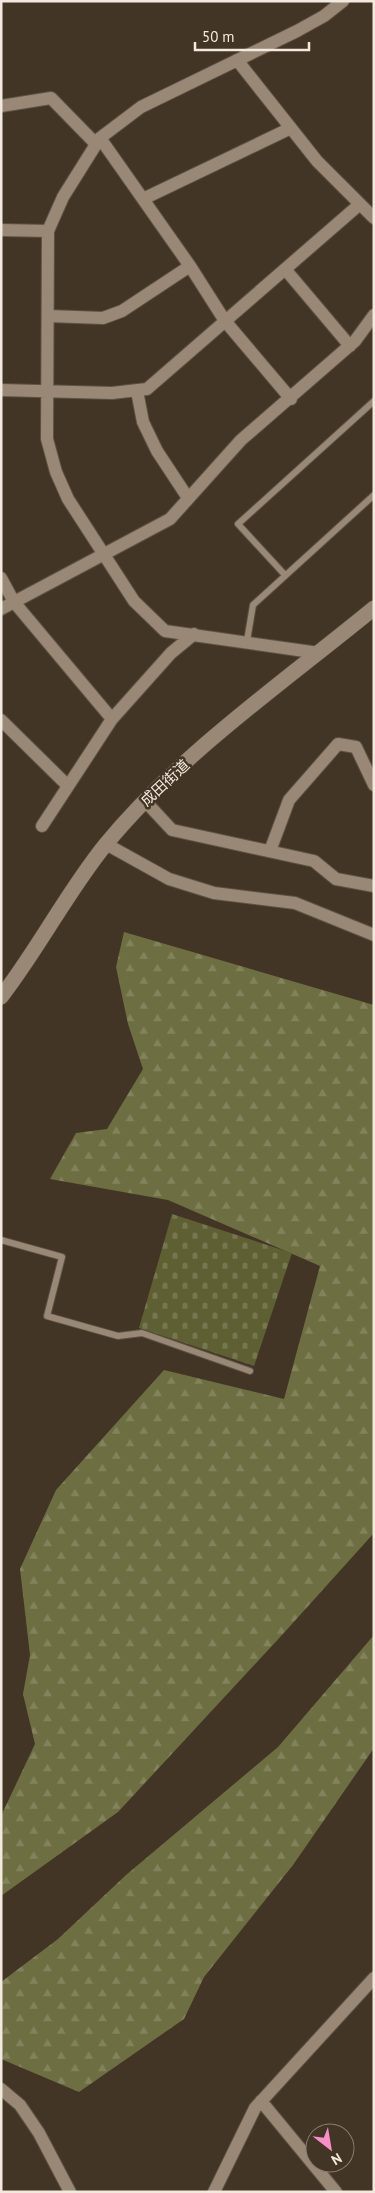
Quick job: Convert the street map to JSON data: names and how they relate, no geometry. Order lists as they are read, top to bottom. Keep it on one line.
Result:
{"streets":{"street":["成田街道"]},"scale_bar":"50 m","north":"bottom right"}
